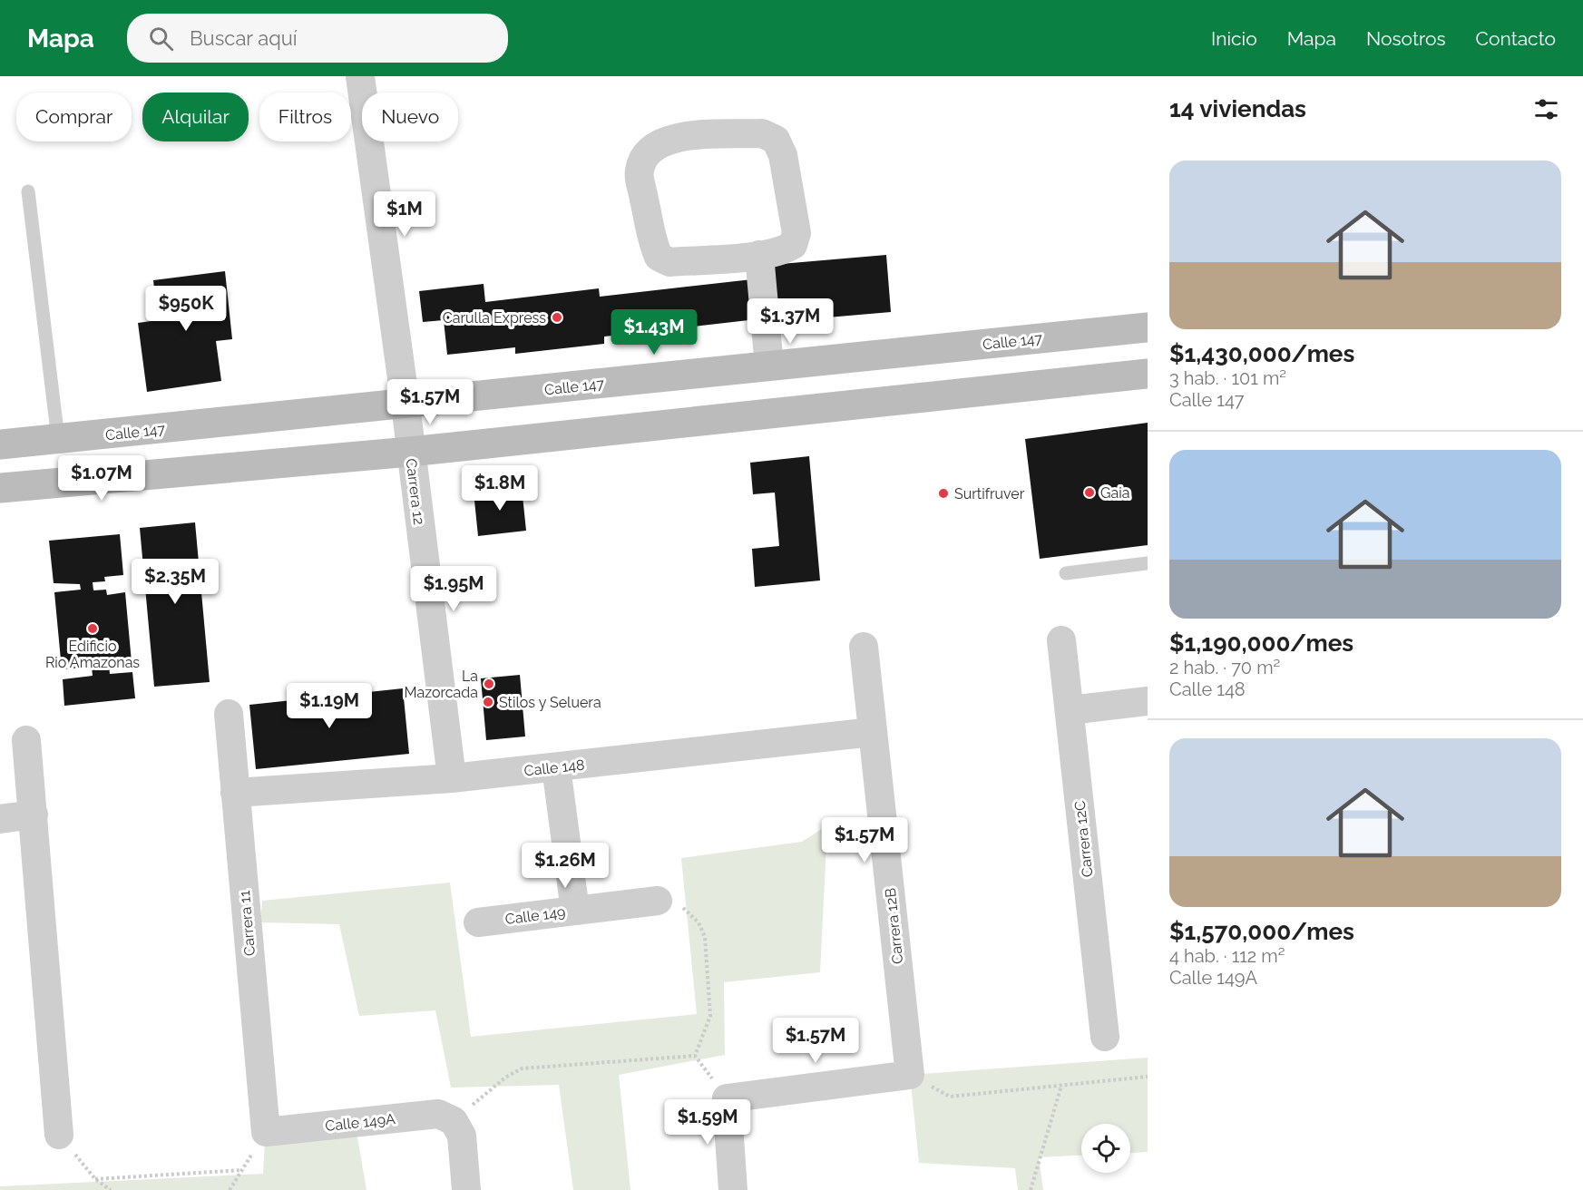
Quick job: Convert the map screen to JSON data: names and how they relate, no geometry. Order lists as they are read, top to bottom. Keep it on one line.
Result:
{"streets":{"main road":["Calle 147"],"street":["Carrera 12","Calle 148","Carrera 12C","Calle 149","Carrera 11","Carrera 12B","Calle 149A"]},"crossings":[["Calle 147","Carrera 12"],["Carrera 12","Calle 148"],["Calle 148","Carrera 11"],["Calle 148","Carrera 12B"],["Carrera 11","Calle 149A"]],"places":["Carulla Express","Gaia","Surtifruver","Edificio Rio Amazonas","La Mazorcada","Stilos y Seluera"],"page":{"header":"Mapa","search":"Buscar aquí","nav":["Inicio","Mapa","Nosotros","Contacto"],"heading":"14 viviendas","chip":["Comprar","Alquilar","Filtros","Nuevo"],"list":[{"name":"$1,430,000/mes","note":"3 hab. · 101 m² · Calle 147"},{"name":"$1,190,000/mes","note":"2 hab. · 70 m² · Calle 148"},{"name":"$1,570,000/mes","note":"4 hab. · 112 m² · Calle 149A"}],"price":["$1M","$950K","$1.37M","$1.43M","$1.57M","$1.07M","$1.8M","$2.35M","$1.95M","$1.19M","$1.57M","$1.26M","$1.57M","$1.59M"]}}
